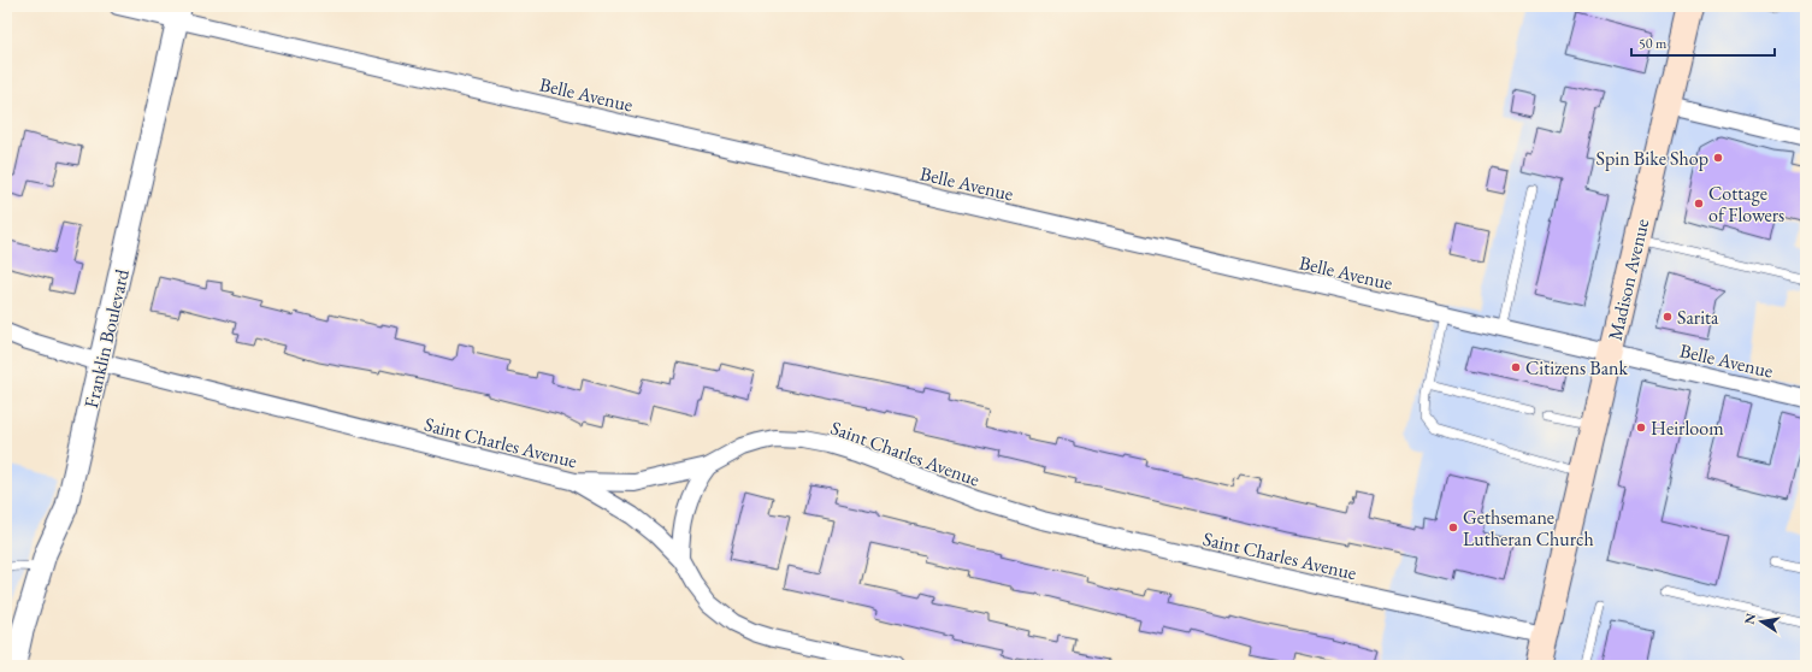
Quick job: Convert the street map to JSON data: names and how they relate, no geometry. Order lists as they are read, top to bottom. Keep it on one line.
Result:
{"streets":{"main road":["Madison Avenue"],"street":["Belle Avenue","Franklin Boulevard","Saint Charles Avenue"]},"crossings":[["Belle Avenue","Madison Avenue"],["Belle Avenue","Franklin Boulevard"],["Madison Avenue","Saint Charles Avenue"],["Franklin Boulevard","Saint Charles Avenue"]],"places":["Spin Bike Shop","Cottage of Flowers","Sarita","Citizens Bank","Heirloom","Gethsemane Lutheran Church"],"scale_bar":"50 m","north":"left"}
